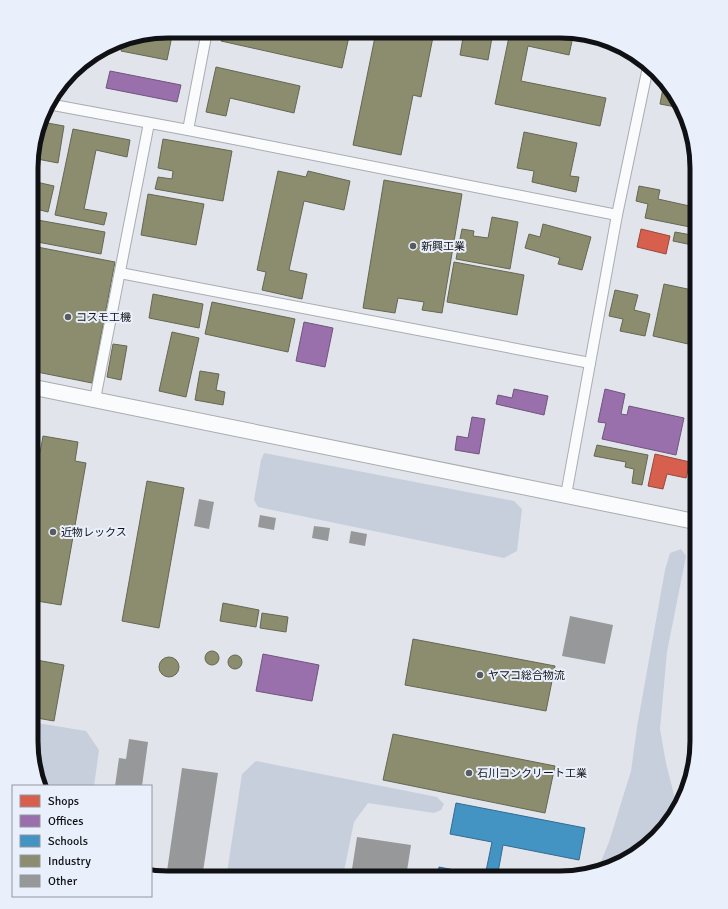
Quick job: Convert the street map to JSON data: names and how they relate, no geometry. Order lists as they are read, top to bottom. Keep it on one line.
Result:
{"places":["新興工業","コスモ工機","近物レックス","ヤマコ総合物流","石川コンクリート工業"],"legend":["Shops","Offices","Schools","Industry","Other"]}
